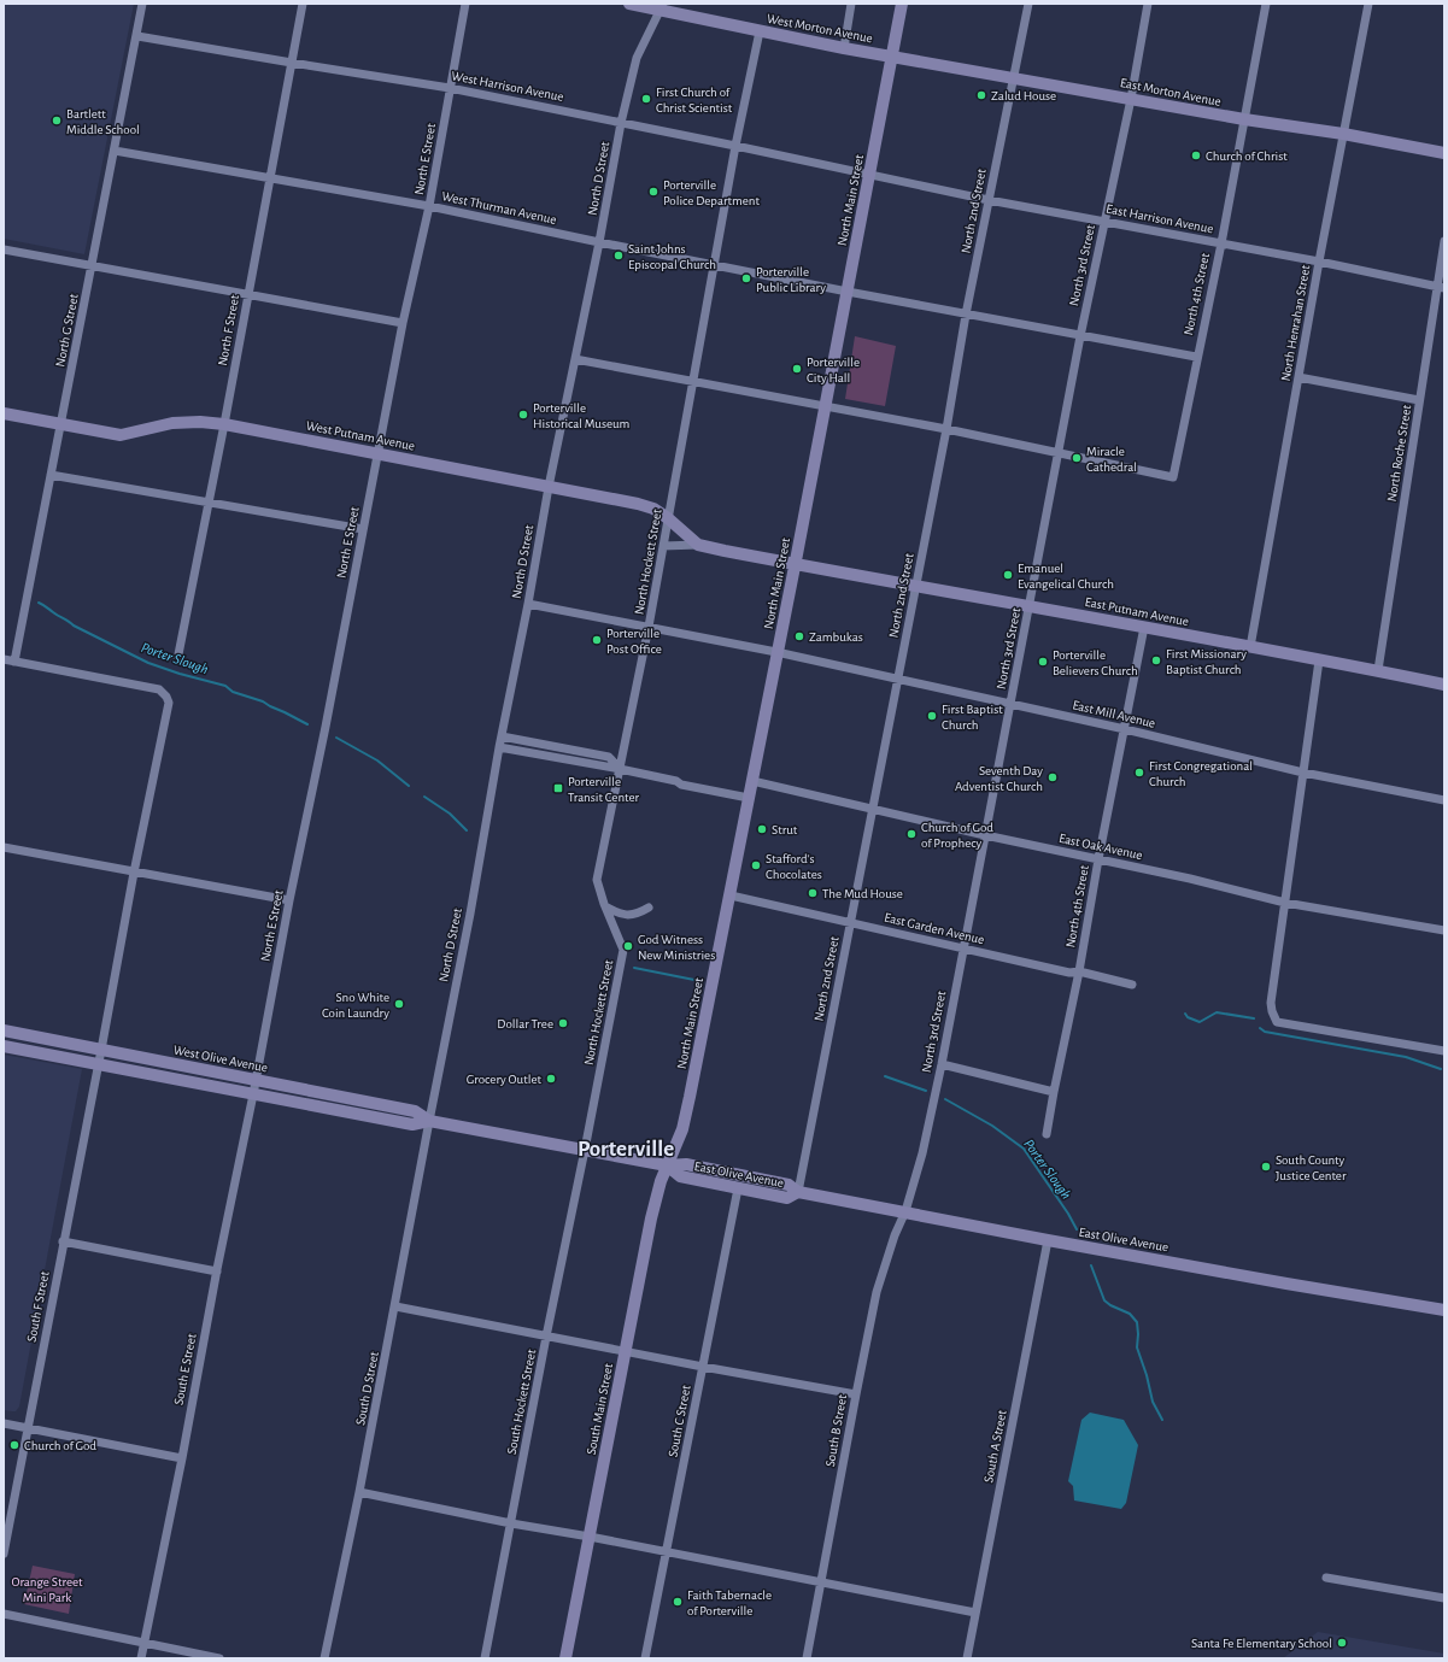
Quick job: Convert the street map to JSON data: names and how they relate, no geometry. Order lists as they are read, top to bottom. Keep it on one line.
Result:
{"streets":{"main road":["West Morton Avenue","East Morton Avenue","North Main Street","West Putnam Avenue","East Putnam Avenue","West Olive Avenue","East Olive Avenue","South Main Street"],"street":["West Harrison Avenue","North E Street","North D Street","West Thurman Avenue","North 2nd Street","East Harrison Avenue","North 3rd Street","North 4th Street","North Henrahan Street","North G Street","North F Street","North Roche Street","North Hockett Street","East Mill Avenue","East Oak Avenue","East Garden Avenue","South F Street","South E Street","South D Street","South Hockett Street","South C Street","South B Street","South A Street"]},"crossings":[["West Morton Avenue","East Morton Avenue"],["West Morton Avenue","North D Street"],["West Morton Avenue","North Main Street"],["West Morton Avenue","North Hockett Street"],["West Harrison Avenue","North E Street"],["West Harrison Avenue","North D Street"],["West Harrison Avenue","North Main Street"],["West Harrison Avenue","East Harrison Avenue"],["West Harrison Avenue","North G Street"],["West Harrison Avenue","North F Street"],["West Harrison Avenue","North Hockett Street"],["East Morton Avenue","North Main Street"],["East Morton Avenue","North 2nd Street"],["East Morton Avenue","North 3rd Street"],["East Morton Avenue","North 4th Street"],["East Morton Avenue","North Henrahan Street"],["North E Street","West Thurman Avenue"],["North E Street","West Putnam Avenue"],["North E Street","West Olive Avenue"],["North E Street","South E Street"],["North D Street","West Thurman Avenue"],["North D Street","West Putnam Avenue"],["North D Street","East Mill Avenue"],["North D Street","West Olive Avenue"],["North D Street","South D Street"],["North Main Street","West Thurman Avenue"],["North Main Street","East Harrison Avenue"],["North Main Street","East Putnam Avenue"],["North Main Street","East Mill Avenue"],["North Main Street","East Oak Avenue"],["North Main Street","East Garden Avenue"],["North Main Street","West Olive Avenue"],["North Main Street","East Olive Avenue"],["North Main Street","South Main Street"],["West Thurman Avenue","North 2nd Street"],["West Thurman Avenue","North 3rd Street"],["West Thurman Avenue","North 4th Street"],["West Thurman Avenue","North G Street"],["West Thurman Avenue","North F Street"],["West Thurman Avenue","North Hockett Street"],["North 2nd Street","East Harrison Avenue"],["North 2nd Street","East Putnam Avenue"],["North 2nd Street","East Mill Avenue"],["North 2nd Street","East Oak Avenue"],["North 2nd Street","East Garden Avenue"],["North 2nd Street","East Olive Avenue"],["East Harrison Avenue","North 3rd Street"],["East Harrison Avenue","North 4th Street"],["East Harrison Avenue","North Henrahan Street"],["East Harrison Avenue","North Roche Street"],["North 3rd Street","North 4th Street"],["North 3rd Street","East Putnam Avenue"],["North 3rd Street","East Mill Avenue"],["North 3rd Street","East Oak Avenue"],["North 3rd Street","East Garden Avenue"],["North 3rd Street","East Olive Avenue"],["North 3rd Street","South B Street"],["North 4th Street","East Putnam Avenue"],["North 4th Street","East Mill Avenue"],["North 4th Street","East Oak Avenue"],["North 4th Street","East Garden Avenue"],["North Henrahan Street","East Putnam Avenue"],["North G Street","West Putnam Avenue"],["North F Street","West Putnam Avenue"],["West Putnam Avenue","North Hockett Street"],["North Roche Street","East Putnam Avenue"],["North Hockett Street","East Mill Avenue"],["North Hockett Street","West Olive Avenue"],["North Hockett Street","South Hockett Street"],["West Olive Avenue","East Olive Avenue"],["West Olive Avenue","South F Street"],["West Olive Avenue","South E Street"],["West Olive Avenue","South D Street"],["West Olive Avenue","South Hockett Street"],["West Olive Avenue","South Main Street"],["East Olive Avenue","South Main Street"],["East Olive Avenue","South C Street"],["East Olive Avenue","South B Street"],["East Olive Avenue","South A Street"]],"districts":["Porterville"],"water":["Porter Slough"],"parks":["Orange Street Mini Park"],"places":{"other":["Zalud House","First Church of Christ Scientist","Bartlett Middle School","Church of Christ","Porterville Police Department","Saint Johns Episcopal Church","Porterville Public Library","Porterville City Hall","Porterville Historical Museum","Miracle Cathedral","Emanuel Evangelical Church","Zambukas","Porterville Post Office","First Missionary Baptist Church","Porterville Believers Church","First Baptist Church","First Congregational Church","Seventh Day Adventist Church","Strut","Church of God of Prophecy","Stafford's Chocolates","The Mud House","God Witness New Ministries","Sno White Coin Laundry","Dollar Tree","Grocery Outlet","South County Justice Center","Church of God","Faith Tabernacle of Porterville","Santa Fe Elementary School"],"transit":["Porterville Transit Center"]}}
